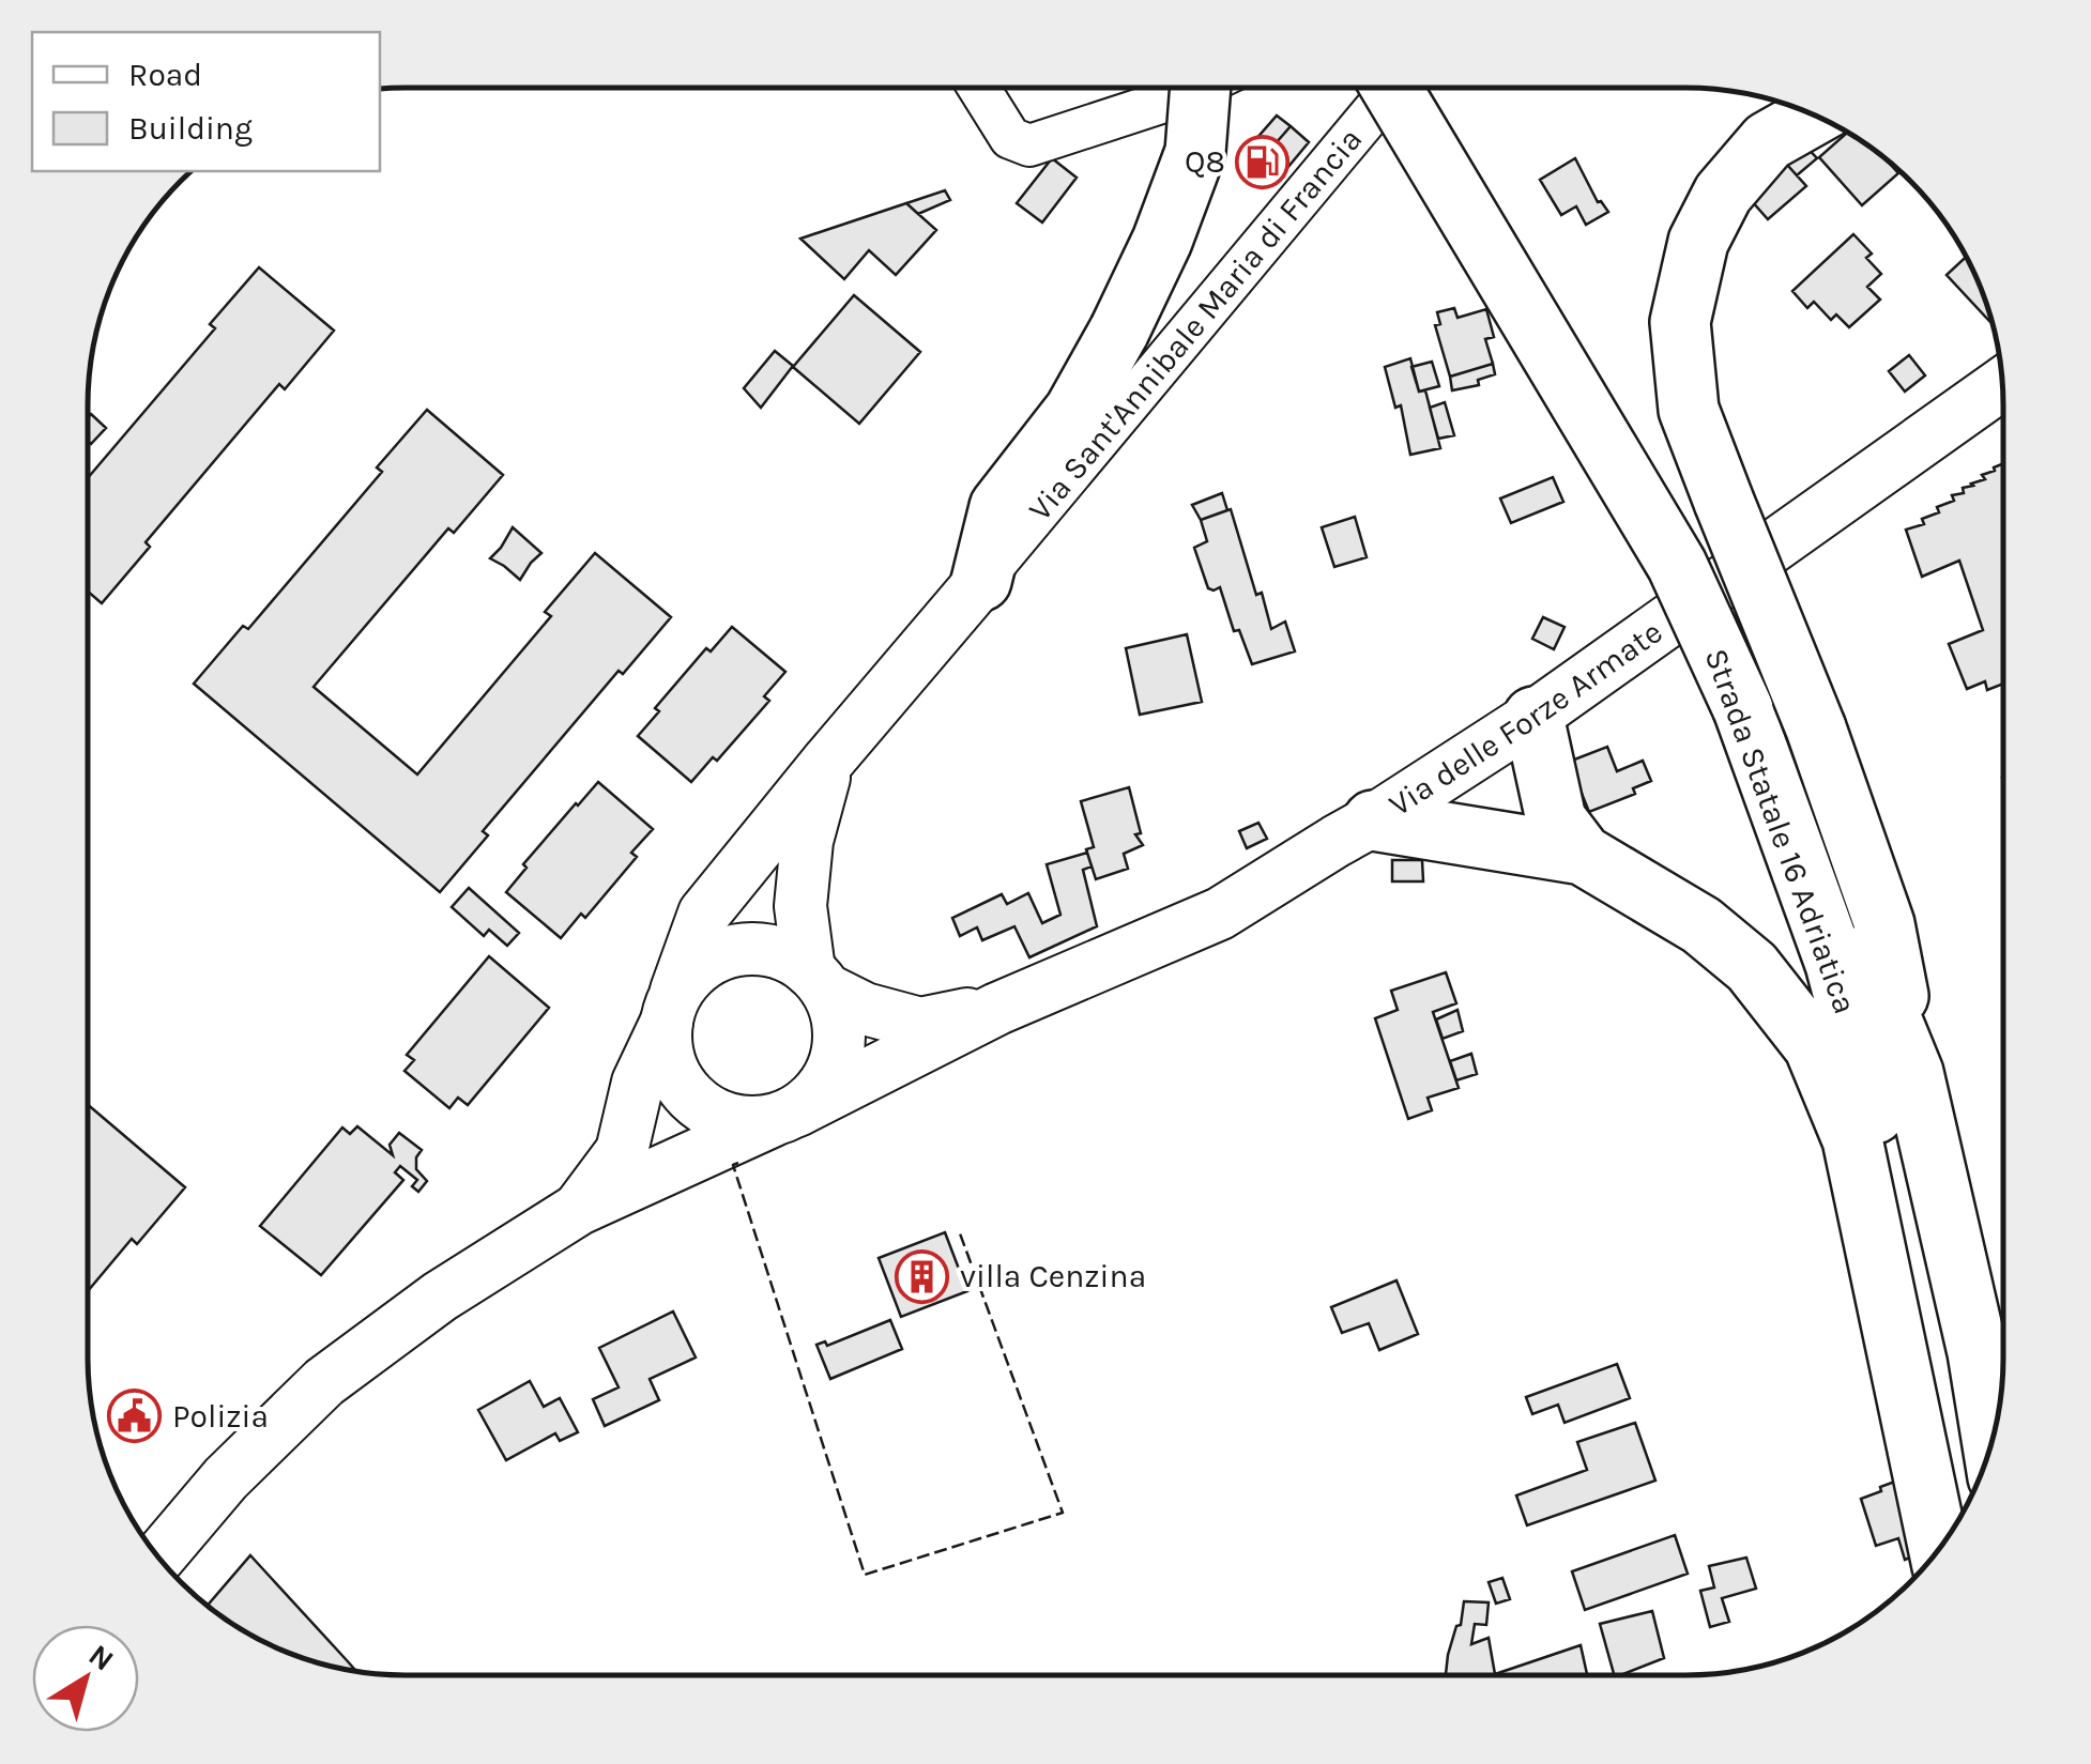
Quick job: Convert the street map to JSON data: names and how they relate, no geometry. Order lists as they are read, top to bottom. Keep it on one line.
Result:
{"streets":{"highway":["Strada Statale 16 Adriatica"],"main road":["Via delle Forze Armate"],"street":["Via Sant'Annibale Maria di Francia"]},"places":{"fuel station":["Q8"],"building":["villa Cenzina"],"public building":["Polizia"]},"legend":["Road","Building"],"north":"top right"}
